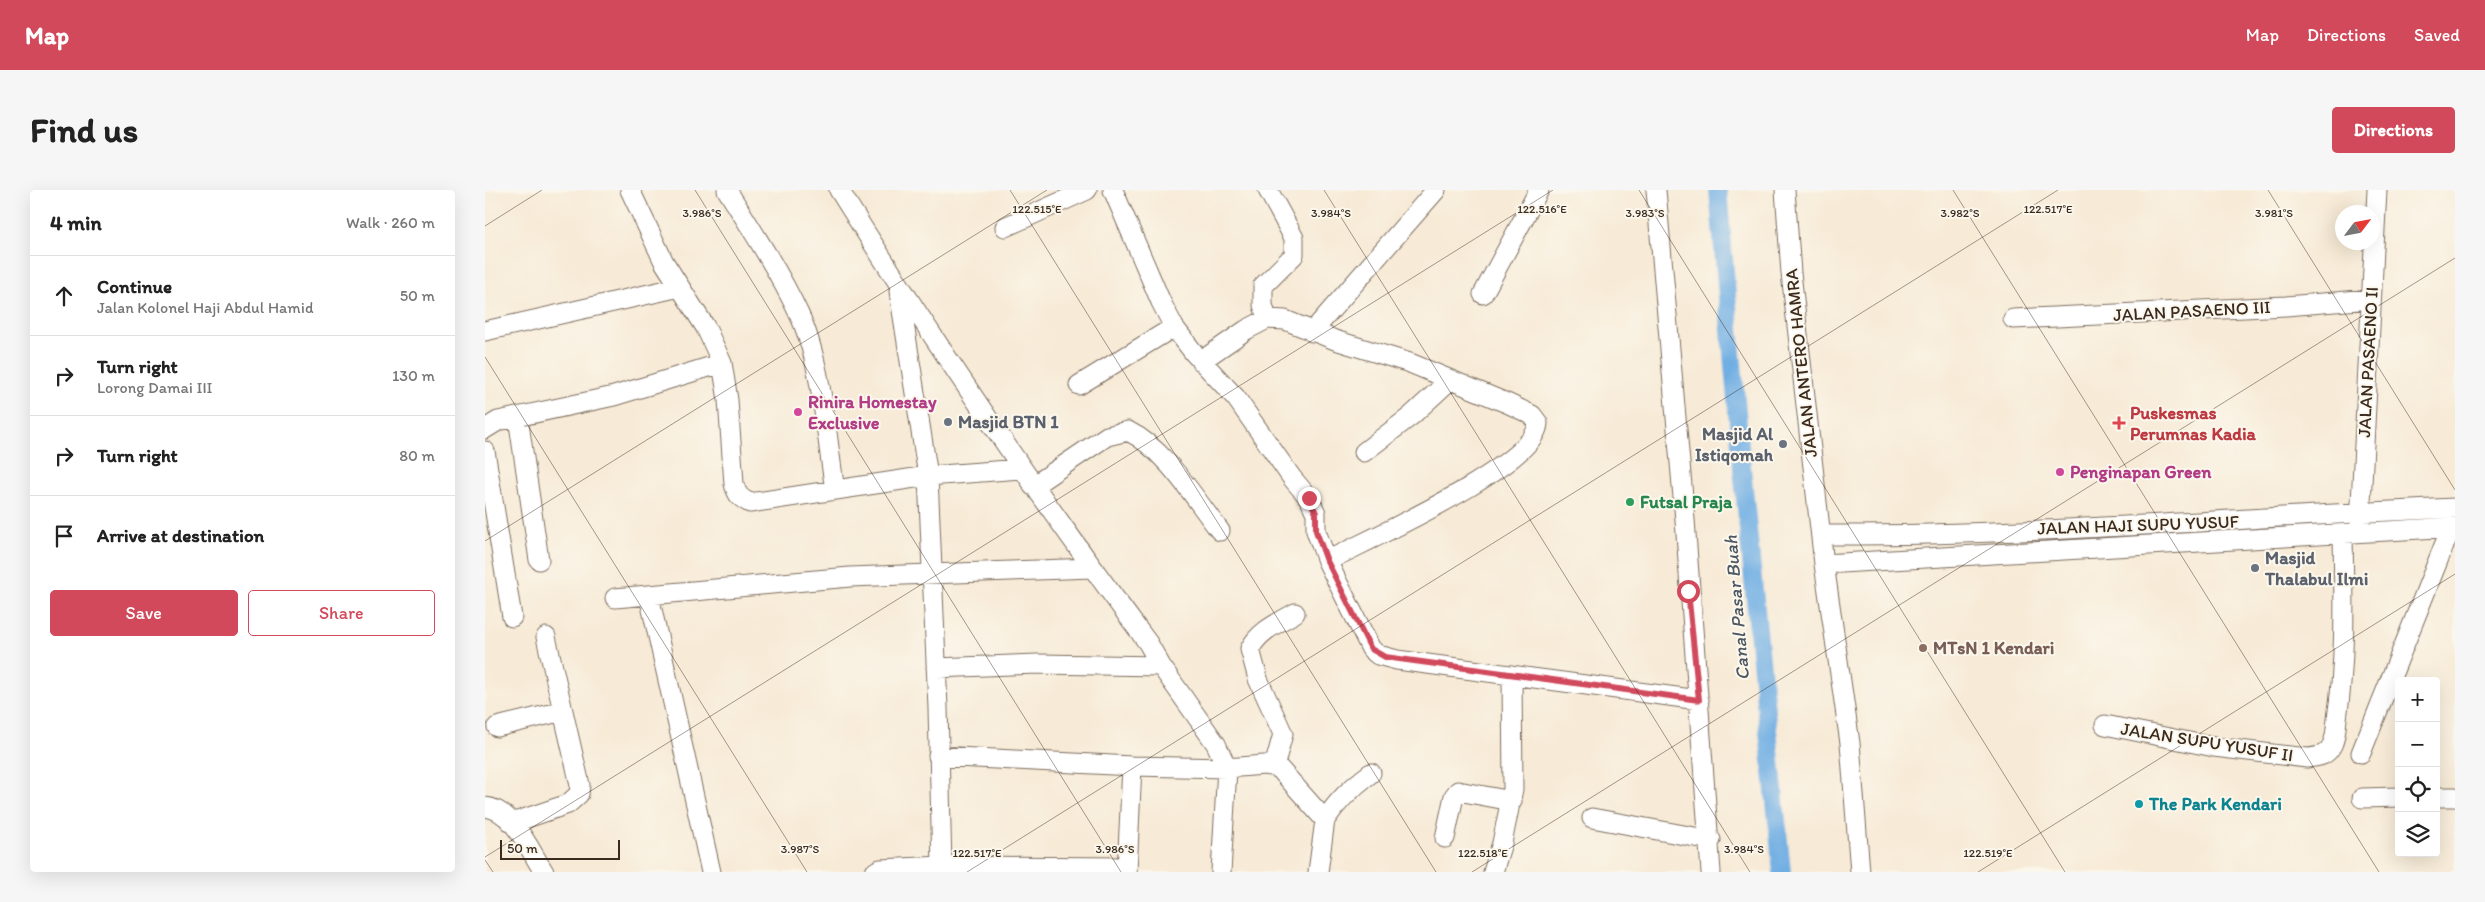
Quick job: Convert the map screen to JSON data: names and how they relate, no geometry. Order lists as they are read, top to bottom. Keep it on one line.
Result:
{"streets":{"street":["JALAN PASAENO III","JALAN PASAENO II","JALAN ANTERO HAMRA","JALAN HAJI SUPU YUSUF","JALAN SUPU YUSUF II"]},"crossings":[["JALAN PASAENO III","JALAN PASAENO II"],["JALAN PASAENO II","JALAN HAJI SUPU YUSUF"],["JALAN PASAENO II","JALAN SUPU YUSUF II"],["JALAN ANTERO HAMRA","JALAN HAJI SUPU YUSUF"],["JALAN HAJI SUPU YUSUF","JALAN SUPU YUSUF II"]],"water":["Canal Pasar Buah"],"places":{"other":["Rinira Homestay Exclusive","Masjid BTN 1","Masjid Al Istiqomah","Penginapan Green","Futsal Praja","Masjid Thalabul Ilmi","MTsN 1 Kendari","The Park Kendari"],"health":["Puskesmas Perumnas Kadia"]},"scale_bar":"50 m","north":"top right","page":{"header":"Map","nav":["Map","Directions","Saved"],"buttons":["Directions",["Save","Share"]],"title":"Find us","heading":["4 min","Walk · 260 m"],"list":[["Continue","Jalan Kolonel Haji Abdul Hamid","50 m"],["Turn right","Lorong Damai III","130 m"],["Turn right","80 m"],"Arrive at destination"],"map_buttons":["+","−"],"scale":"50 m"},"coordinates":["122.516°E","122.515°E","122.517°E","3.986°S","3.983°S","3.982°S","3.981°S","3.984°S","3.987°S","122.518°E","122.519°E"]}
